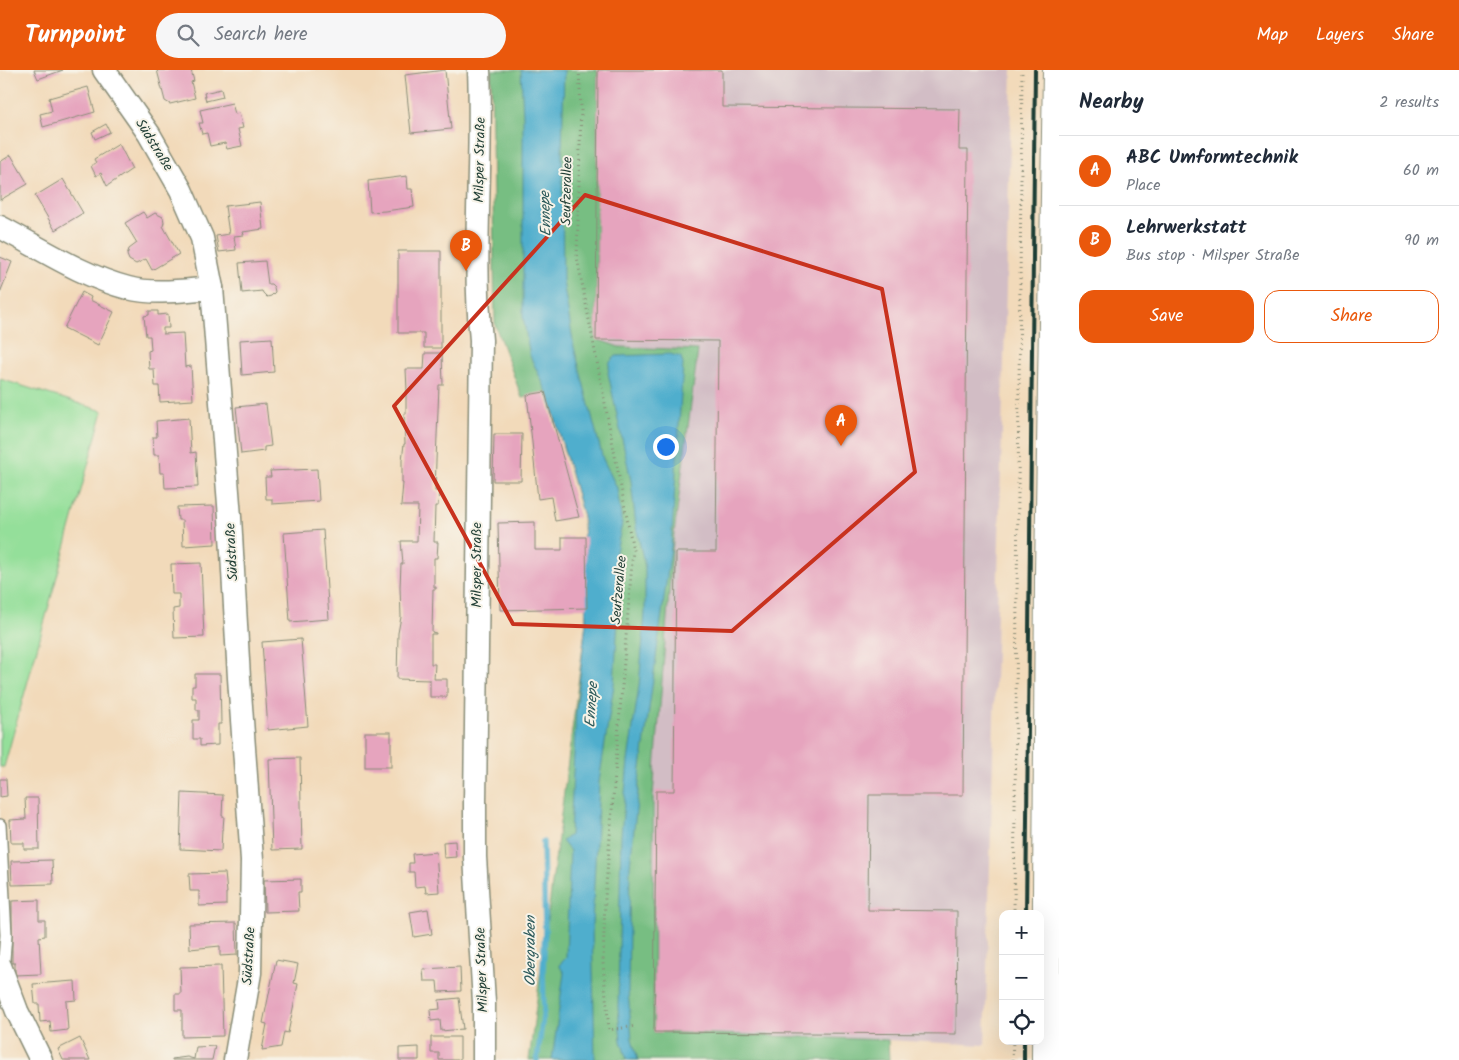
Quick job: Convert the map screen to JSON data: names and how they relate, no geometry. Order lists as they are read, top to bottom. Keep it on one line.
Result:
{"streets":{"street":["Südstraße","Milsper Straße"],"path":["Seufzerallee"]},"water":["Ennepe","Obergraben"],"page":{"header":"Turnpoint","search":"Search here","nav":["Map","Layers","Share"],"heading":["Nearby","2 results"],"list":[{"mark":"A","name":"ABC Umformtechnik","note":"Place","value":"60 m"},{"mark":"B","name":"Lehrwerkstatt","note":"Bus stop · Milsper Straße","value":"90 m"}],"pins":["B","A"],"buttons":["Save","Share"],"map_buttons":["+","−"]}}
